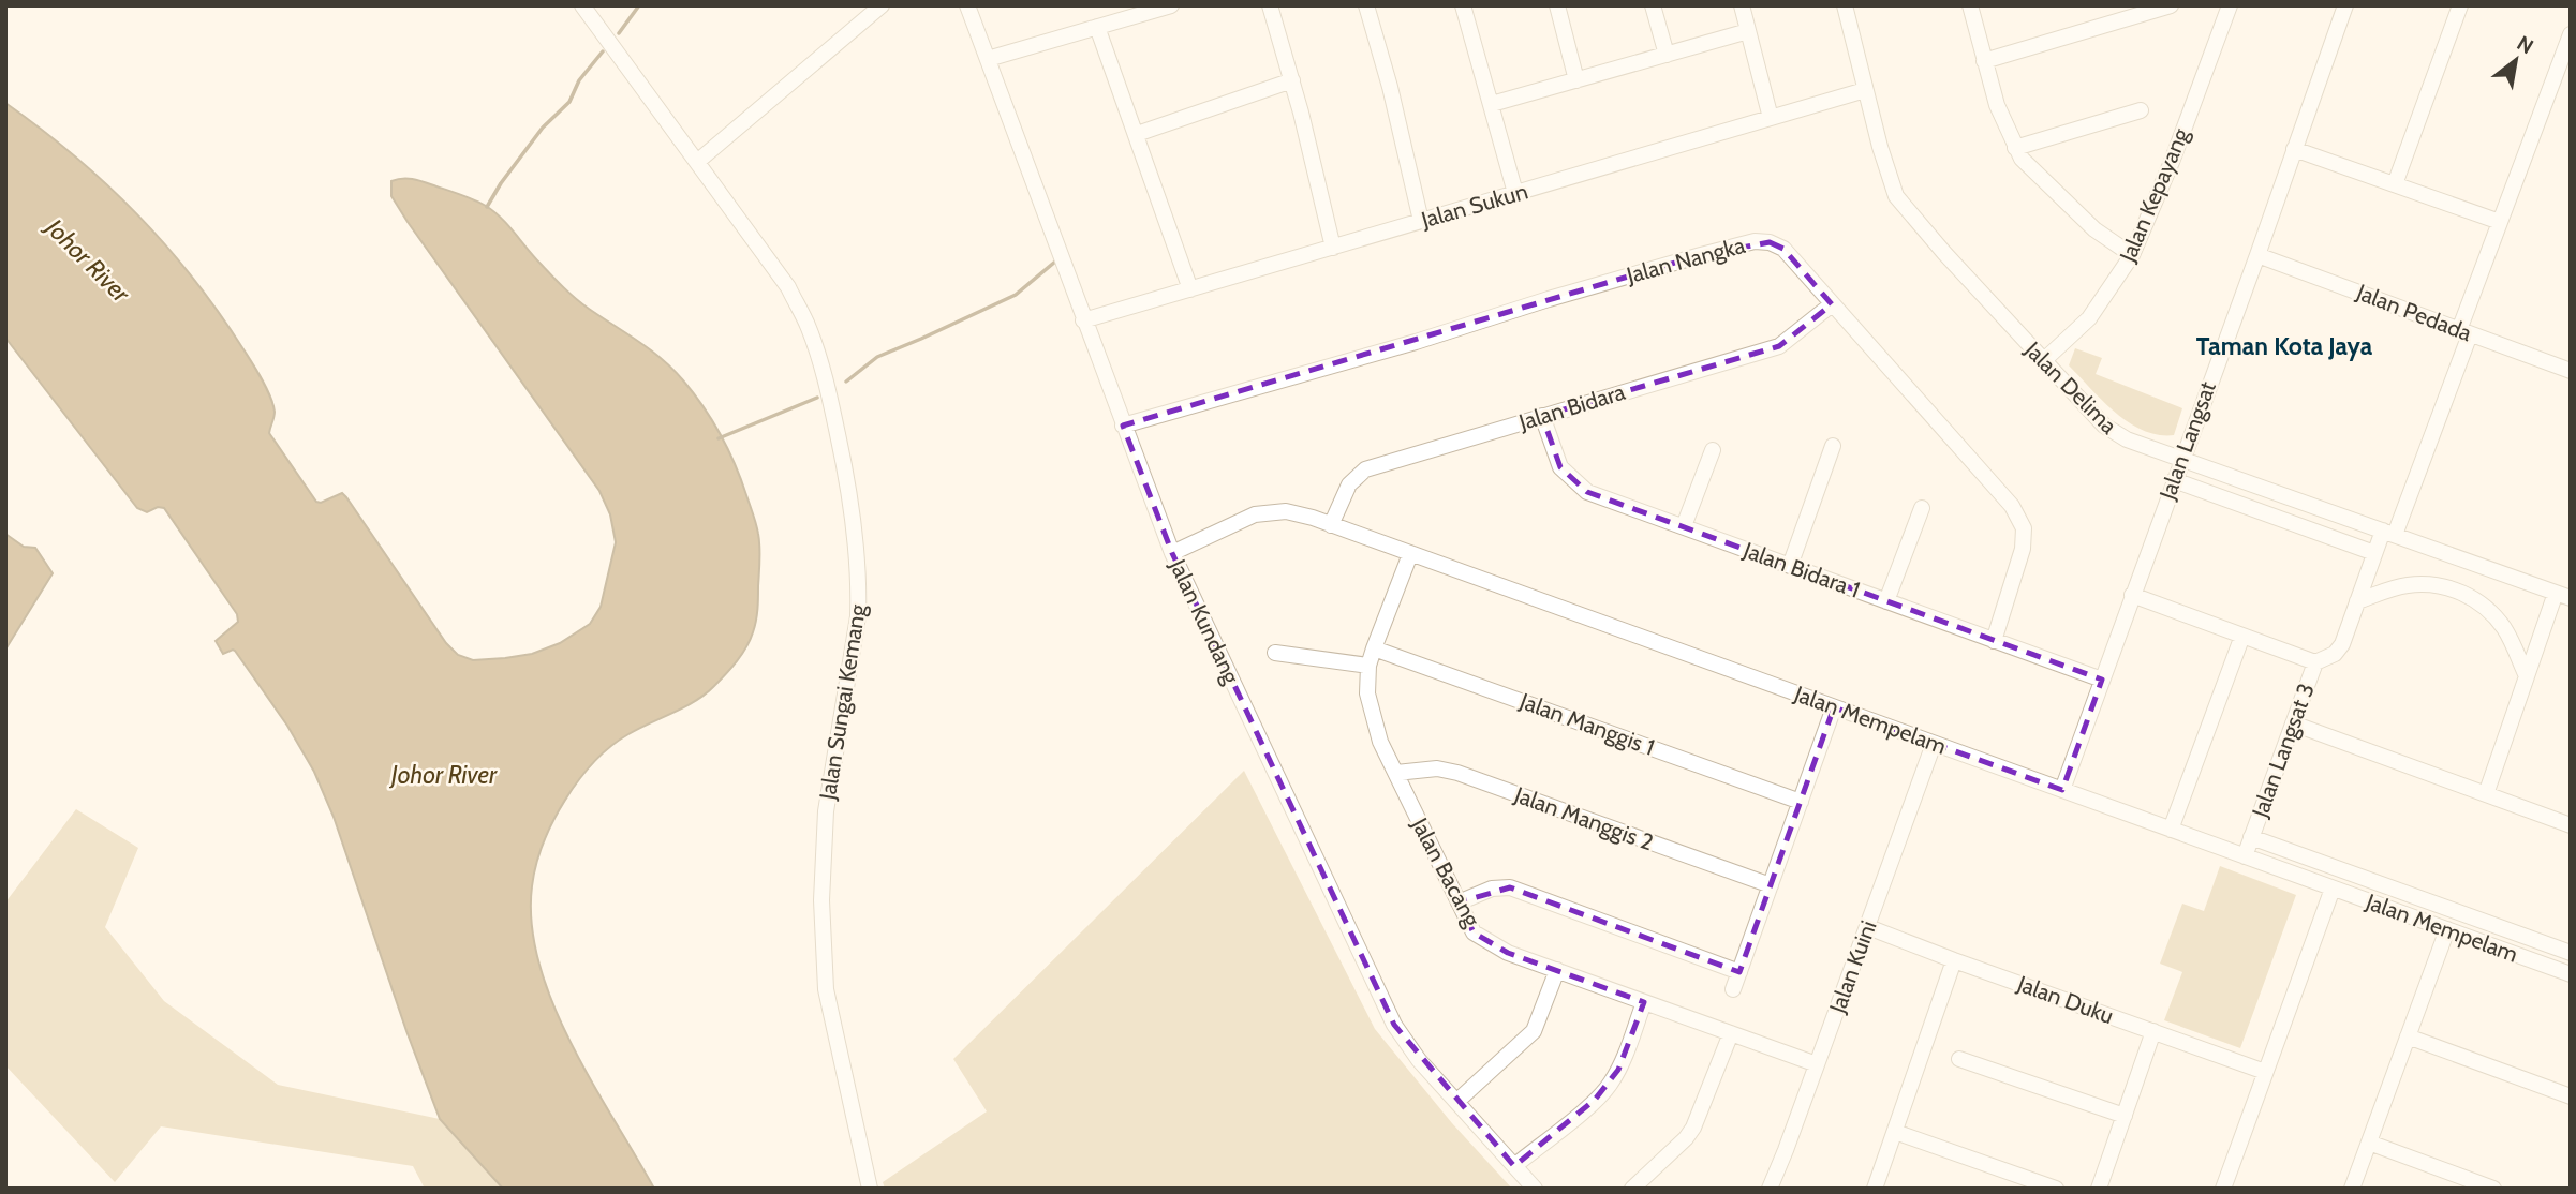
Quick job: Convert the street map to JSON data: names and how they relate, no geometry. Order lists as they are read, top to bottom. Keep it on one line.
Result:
{"streets":{"street":["Jalan Kepayang","Jalan Sukun","Jalan Nangka","Jalan Pedada","Jalan Delima","Jalan Bidara","Jalan Langsat","Jalan Bidara 1","Jalan Kundang","Jalan Sungai Kemang","Jalan Mempelam","Jalan Manggis 1","Jalan Langsat 3","Jalan Manggis 2","Jalan Bacang","Jalan Kuini","Jalan Duku"]},"crossings":[["Jalan Kepayang","Jalan Delima"],["Jalan Sukun","Jalan Delima"],["Jalan Sukun","Jalan Kundang"],["Jalan Nangka","Jalan Bidara"],["Jalan Nangka","Jalan Bidara 1"],["Jalan Nangka","Jalan Kundang"],["Jalan Pedada","Jalan Langsat"],["Jalan Pedada","Jalan Langsat 3"],["Jalan Delima","Jalan Langsat"],["Jalan Delima","Jalan Langsat 3"],["Jalan Bidara","Jalan Bidara 1"],["Jalan Bidara","Jalan Mempelam"],["Jalan Langsat","Jalan Bidara 1"],["Jalan Langsat","Jalan Mempelam"],["Jalan Kundang","Jalan Mempelam"],["Jalan Mempelam","Jalan Langsat 3"],["Jalan Mempelam","Jalan Bacang"],["Jalan Mempelam","Jalan Kuini"],["Jalan Manggis 1","Jalan Bacang"],["Jalan Manggis 2","Jalan Bacang"],["Jalan Bacang","Jalan Kuini"],["Jalan Kuini","Jalan Duku"]],"districts":["Taman Kota Jaya"],"water":["Johor River"],"north":"top right"}
